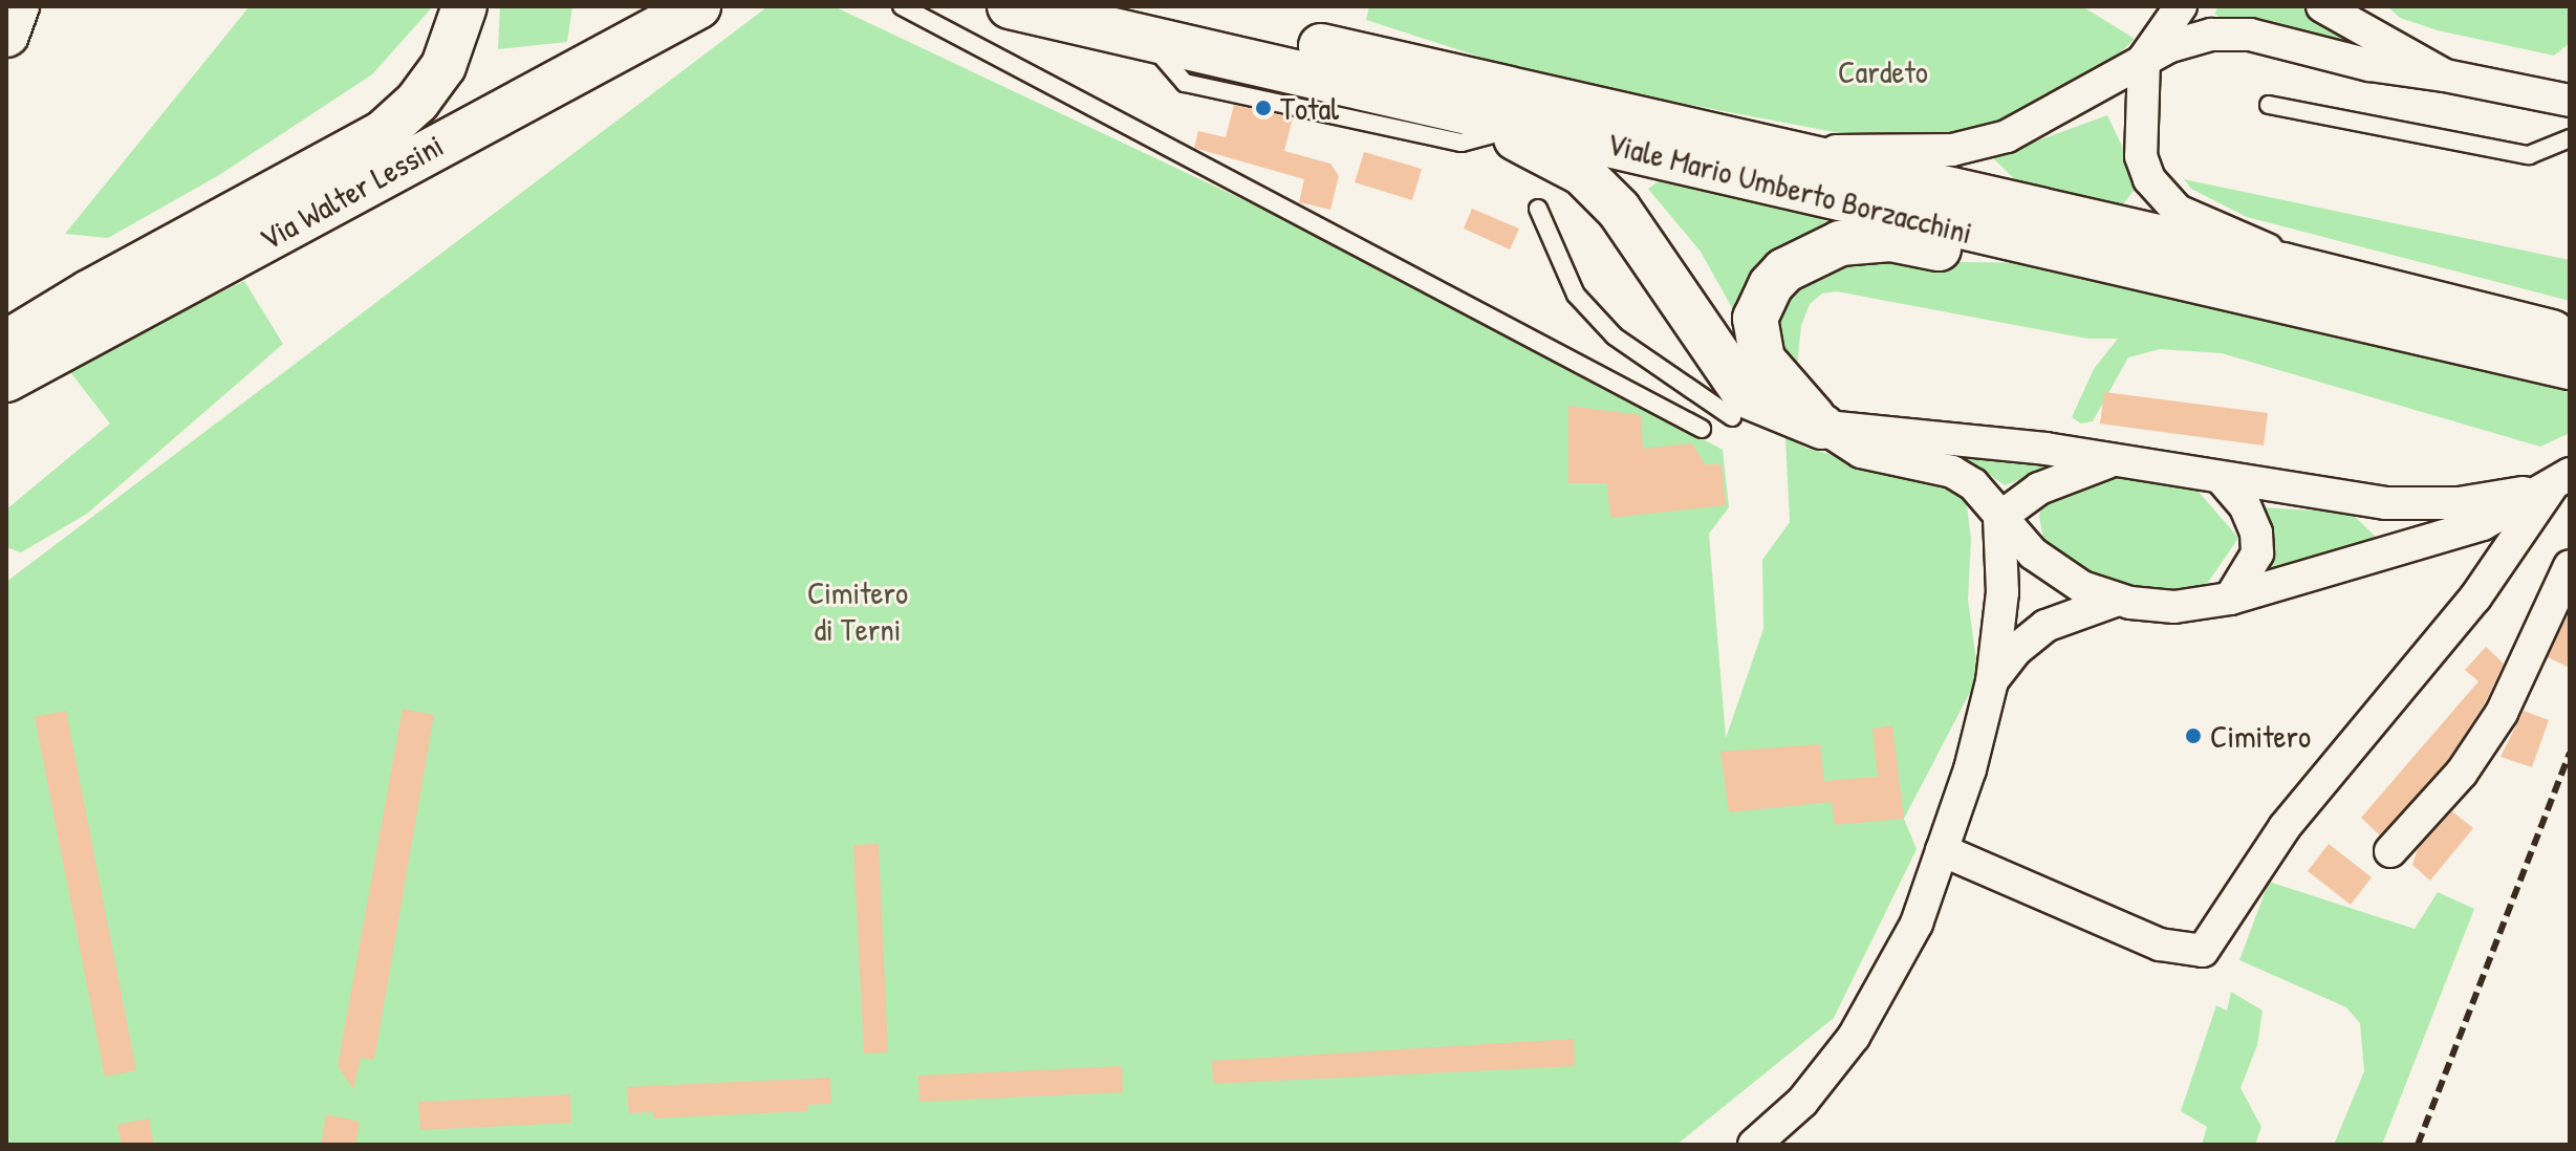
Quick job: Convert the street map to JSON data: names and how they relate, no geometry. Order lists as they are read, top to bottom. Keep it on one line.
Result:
{"streets":{"main road":["Viale Mario Umberto Borzacchini","Via Walter Lessini"]},"parks":["Cardeto","Cimitero di Terni"],"places":["Total","Cimitero"]}
